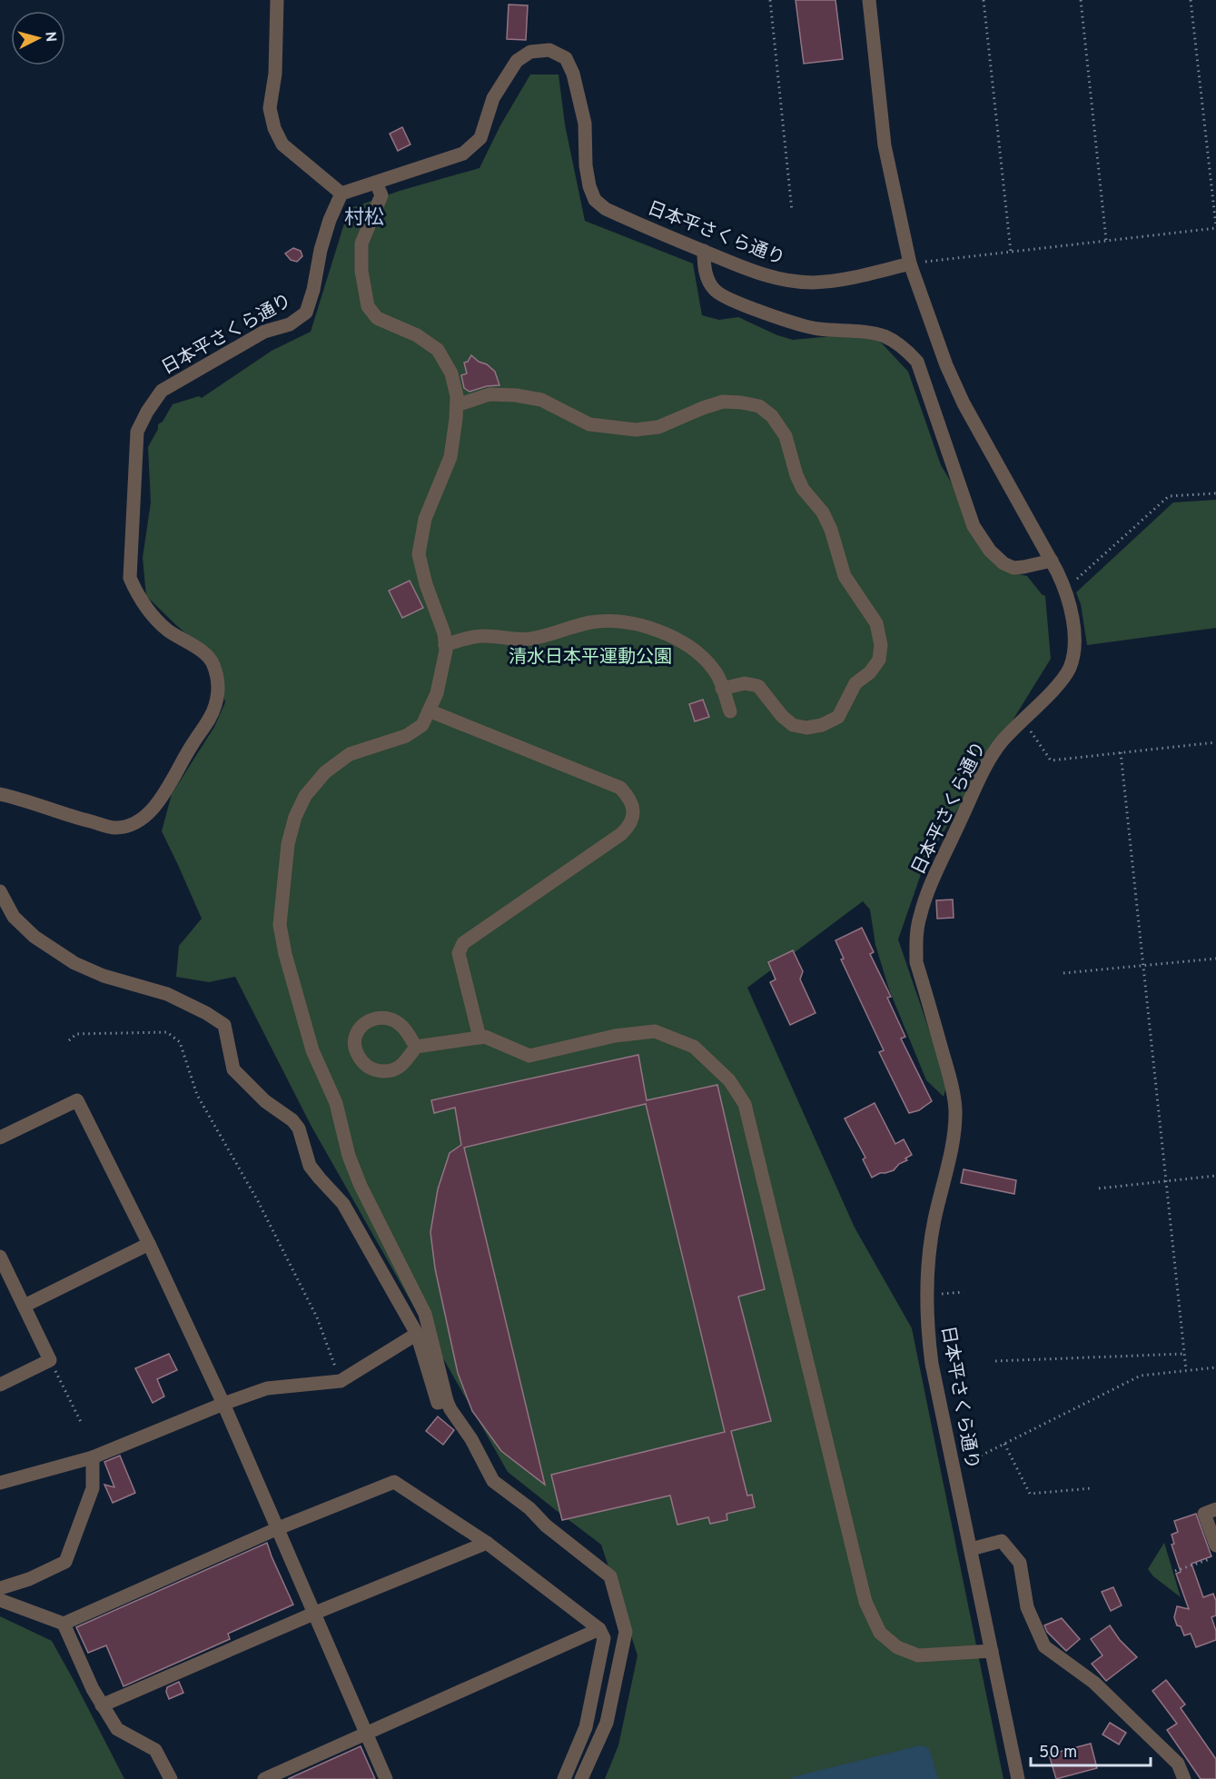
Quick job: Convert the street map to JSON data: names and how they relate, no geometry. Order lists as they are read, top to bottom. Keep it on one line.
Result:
{"streets":{"street":["日本平さくら通り"]},"districts":["村松"],"parks":["清水日本平運動公園"],"scale_bar":"50 m","north":"right"}
